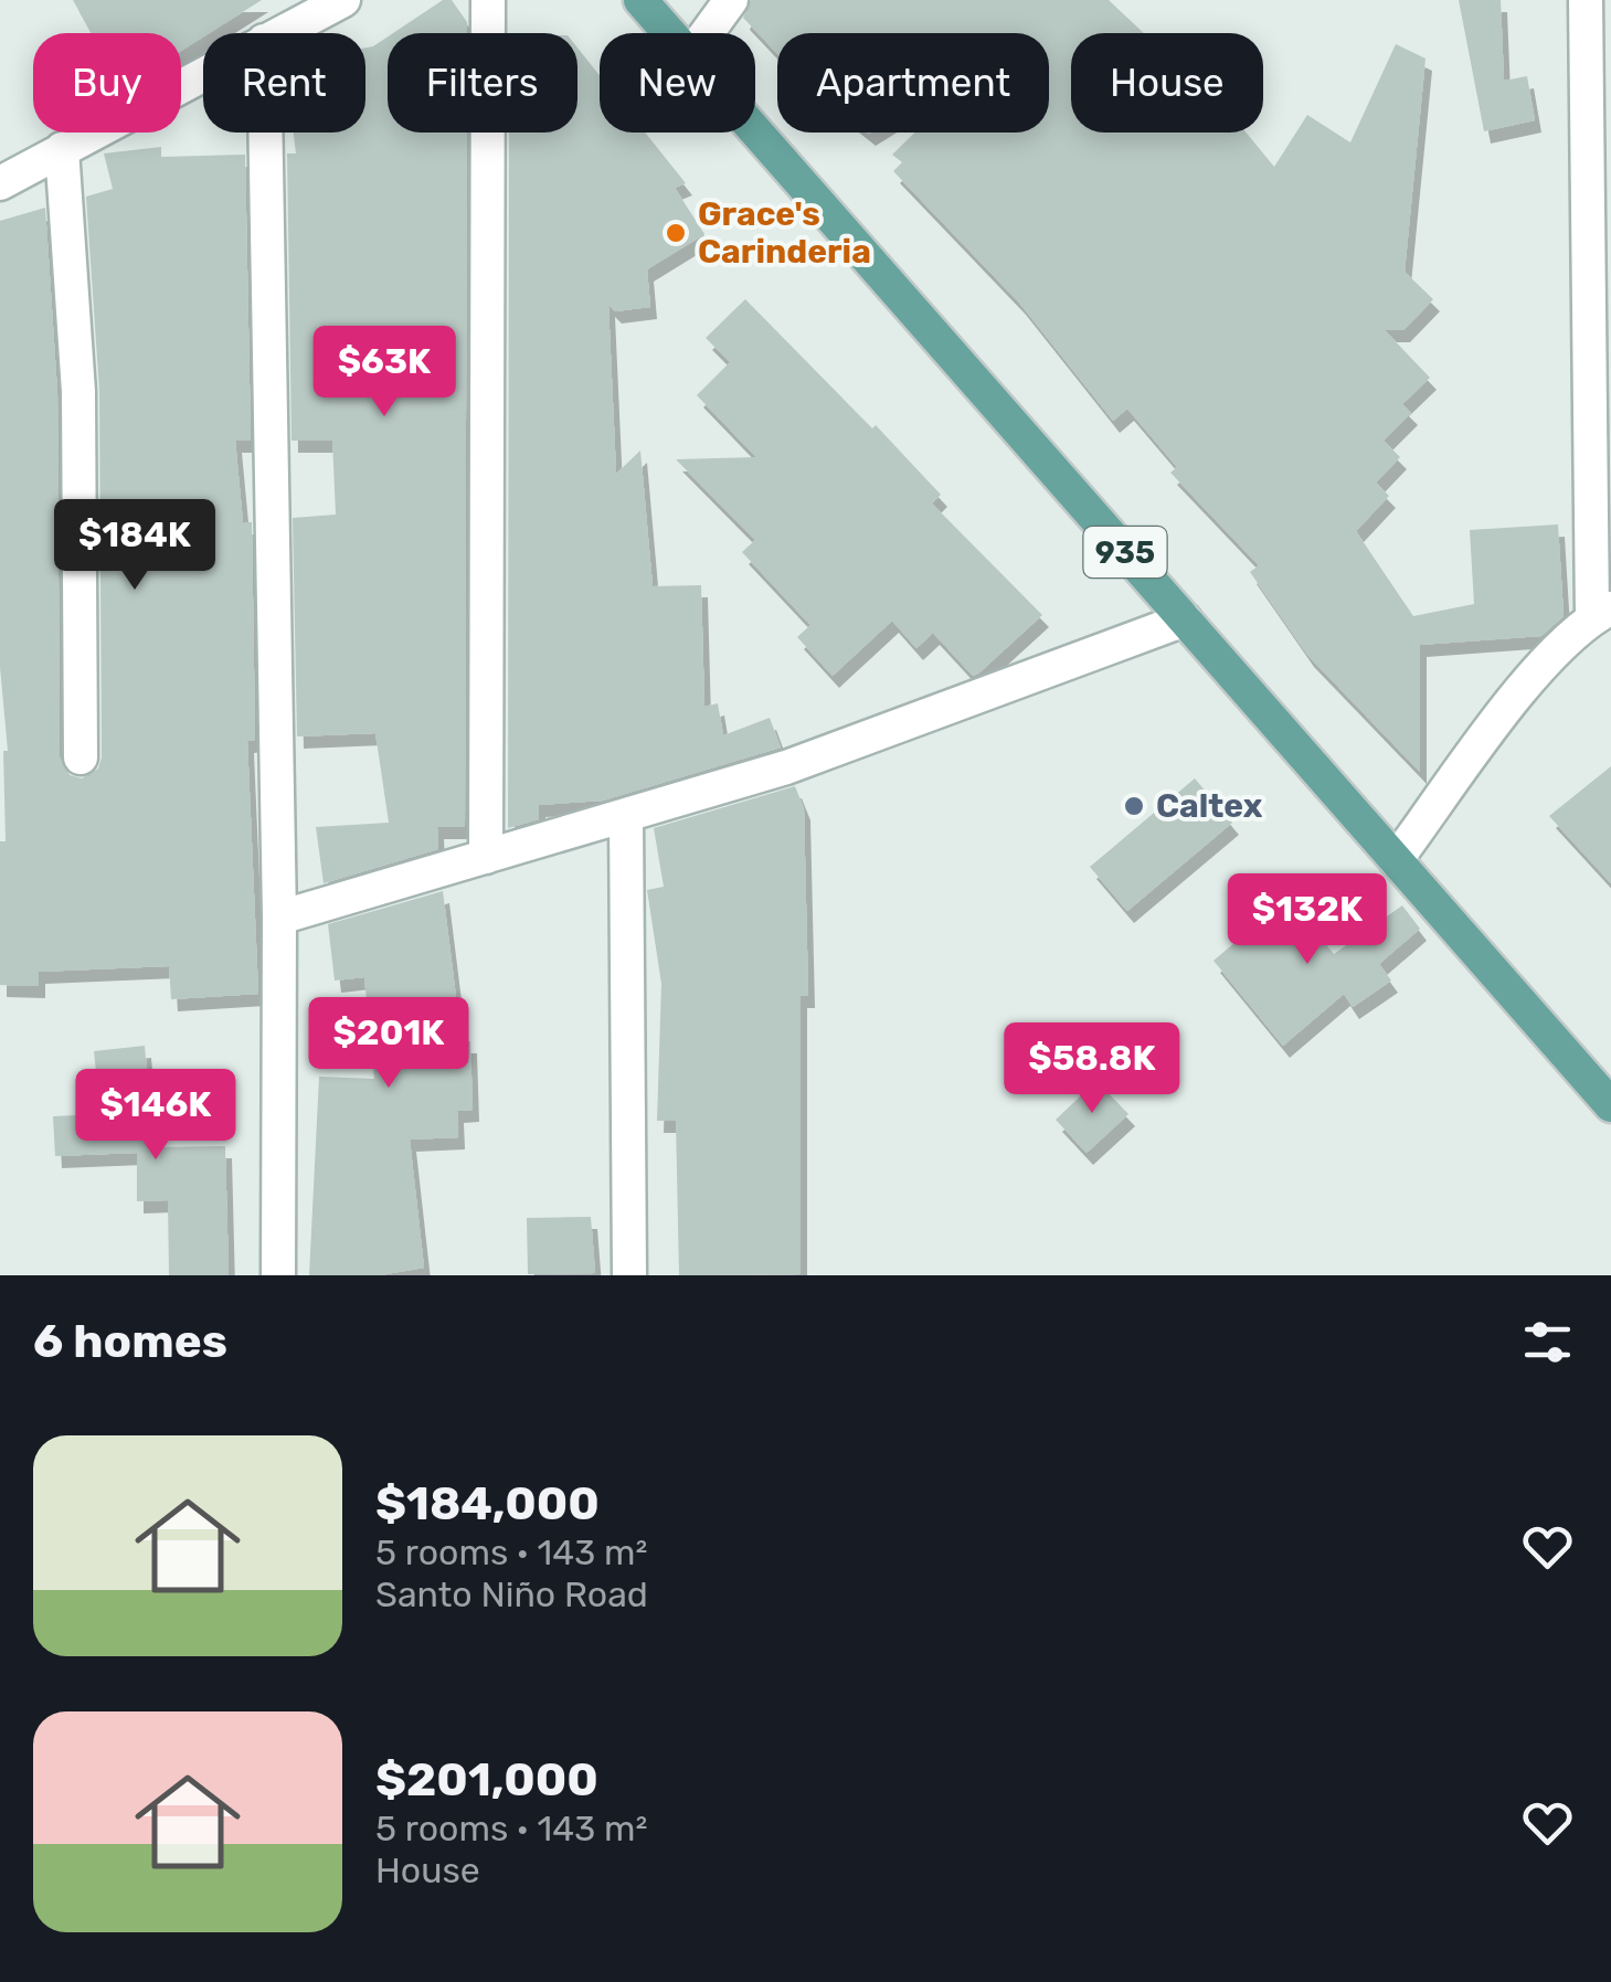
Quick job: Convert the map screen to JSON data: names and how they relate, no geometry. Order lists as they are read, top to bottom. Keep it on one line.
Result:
{"streets":{"main road":["935"]},"places":["Grace's Carinderia","Caltex"],"page":{"chip":["Buy","Rent","Filters","New","Apartment","House"],"price":["$63K","$184K","$132K","$201K","$58.8K","$146K"],"heading":"6 homes","list":[{"name":"$184,000","note":"5 rooms · 143 m² · Santo Niño Road"},{"name":"$201,000","note":"5 rooms · 143 m² · House"}]}}
